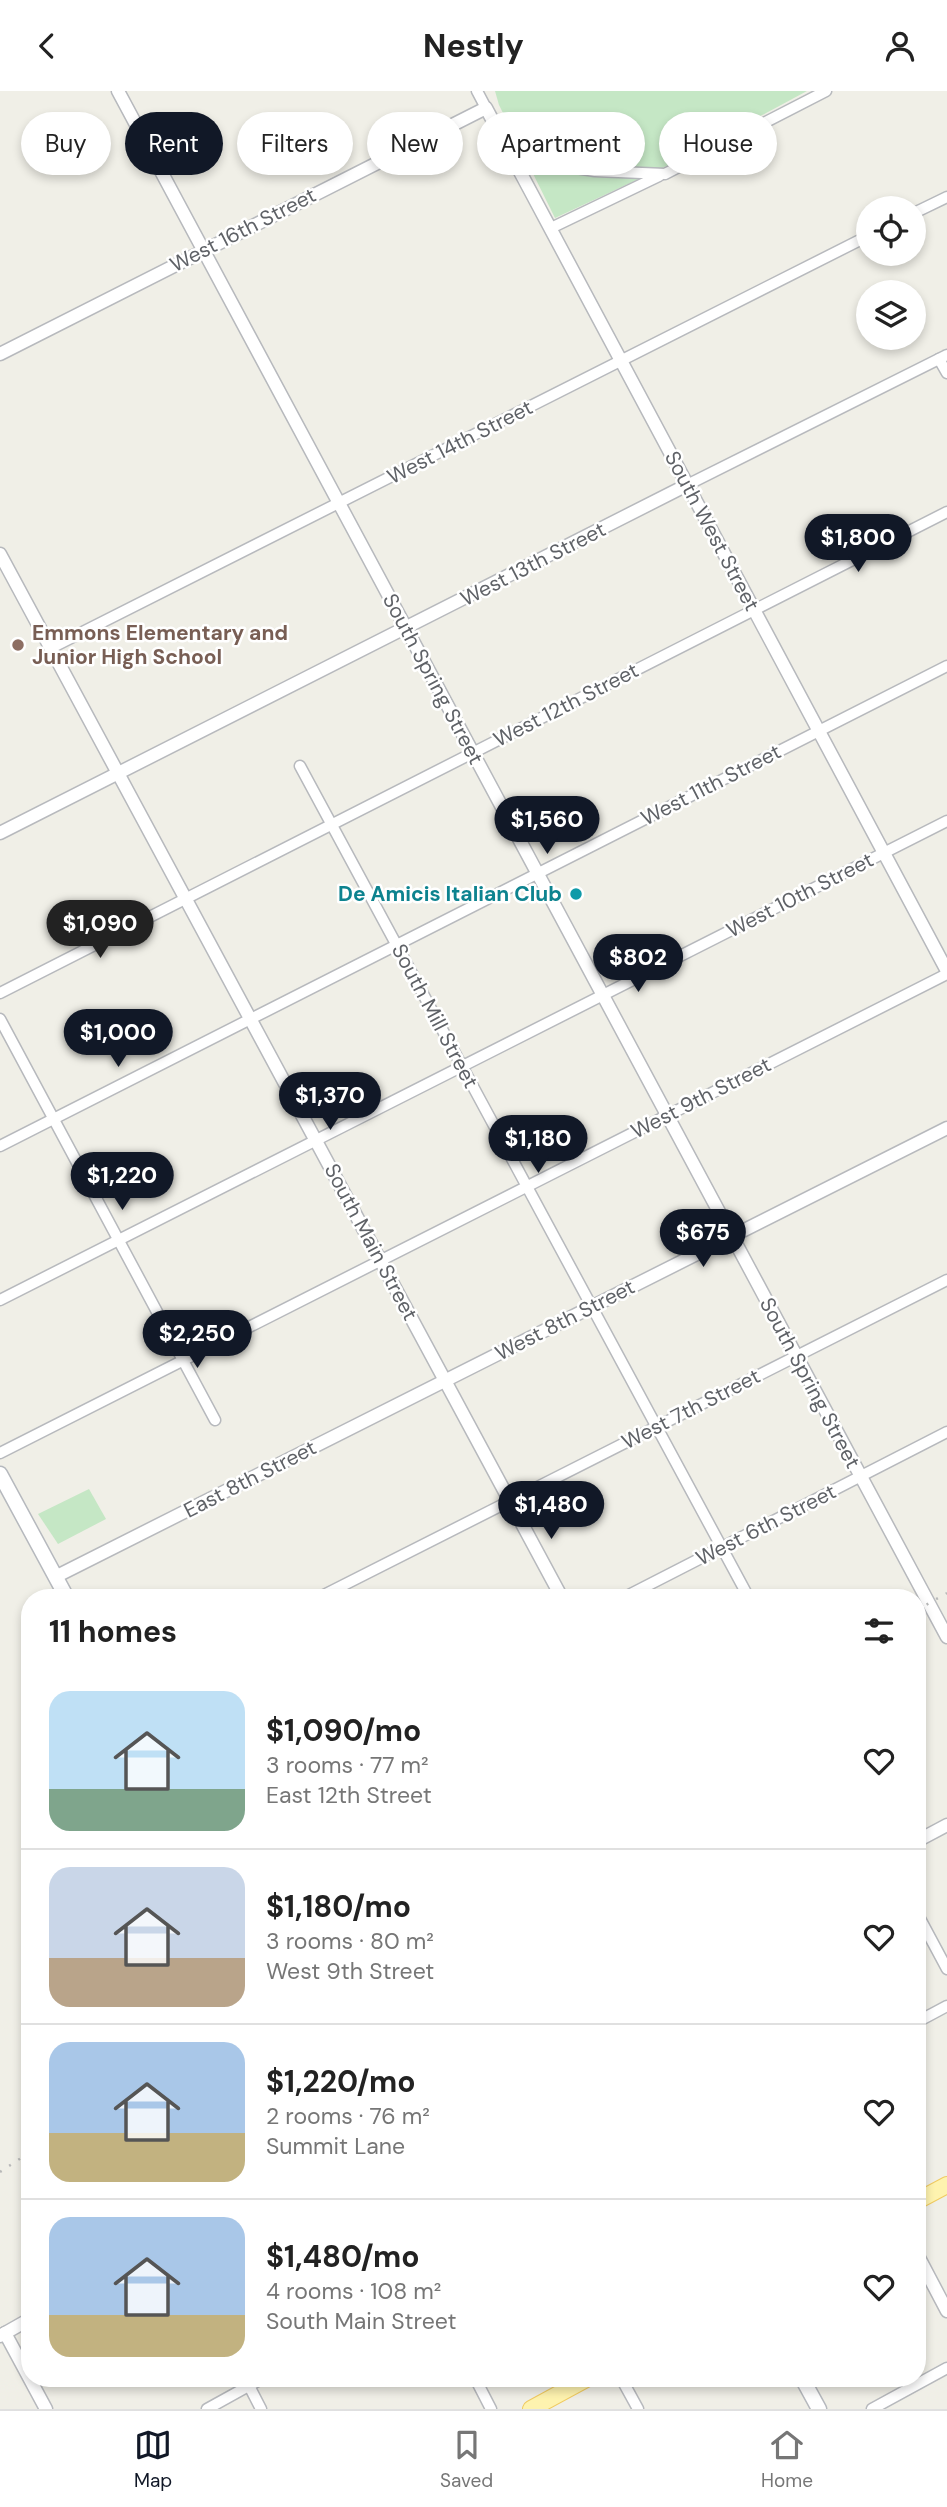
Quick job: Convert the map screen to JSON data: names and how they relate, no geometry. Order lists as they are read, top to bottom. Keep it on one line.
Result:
{"streets":{"street":["West 16th Street","West 14th Street","South West Street","West 13th Street","South Spring Street","West 12th Street","West 11th Street","West 10th Street","South Mill Street","West 9th Street","South Main Street","West 8th Street","West 7th Street","East 8th Street","West 6th Street"]},"crossings":[["West 16th Street","South Spring Street"],["West 14th Street","South West Street"],["West 14th Street","South Spring Street"],["West 14th Street","South Main Street"],["South West Street","West 13th Street"],["South West Street","West 12th Street"],["South West Street","West 11th Street"],["South West Street","West 10th Street"],["South West Street","West 9th Street"],["West 13th Street","South Spring Street"],["West 13th Street","South Main Street"],["South Spring Street","West 12th Street"],["South Spring Street","West 11th Street"],["South Spring Street","West 10th Street"],["South Spring Street","West 9th Street"],["South Spring Street","West 8th Street"],["South Spring Street","West 7th Street"],["South Spring Street","West 6th Street"],["West 12th Street","South Mill Street"],["West 12th Street","South Main Street"],["West 11th Street","South Mill Street"],["West 11th Street","South Main Street"],["West 10th Street","South Mill Street"],["West 10th Street","South Main Street"],["South Mill Street","West 9th Street"],["South Mill Street","West 8th Street"],["South Mill Street","West 7th Street"],["South Mill Street","West 6th Street"],["West 9th Street","South Main Street"],["South Main Street","West 8th Street"],["South Main Street","West 7th Street"],["South Main Street","East 8th Street"],["West 8th Street","East 8th Street"]],"places":["Emmons Elementary and Junior High School","De Amicis Italian Club"],"page":{"header":"Nestly","chip":["Buy","Rent","Filters","New","Apartment","House"],"price":["$1,800","$1,560","$1,090","$802","$1,000","$1,370","$1,180","$1,220","$675","$2,250","$1,480"],"heading":"11 homes","list":[{"name":"$1,090/mo","note":"3 rooms · 77 m² · East 12th Street"},{"name":"$1,180/mo","note":"3 rooms · 80 m² · West 9th Street"},{"name":"$1,220/mo","note":"2 rooms · 76 m² · Summit Lane"},{"name":"$1,480/mo","note":"4 rooms · 108 m² · South Main Street"}],"tabs":["Map","Saved","Home"]}}
